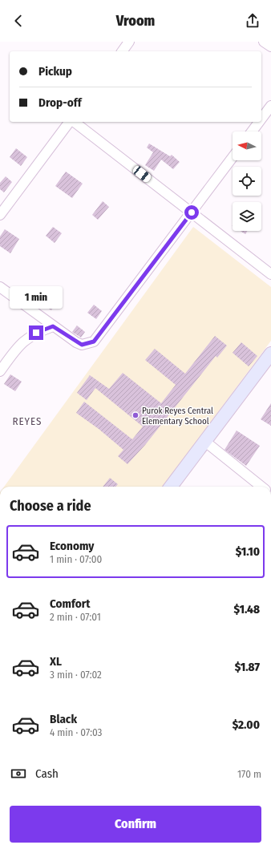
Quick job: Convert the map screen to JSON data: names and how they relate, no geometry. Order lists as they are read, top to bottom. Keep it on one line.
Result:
{"districts":["REYES"],"places":["Purok Reyes Central Elementary School"],"north":"left","page":{"header":"Vroom","banner":["Pickup","Drop-off"],"bubble":"1 min","heading":"Choose a ride","list":[{"name":"Economy","note":"1 min · 07:00","value":"$1.10"},{"name":"Comfort","note":"2 min · 07:01","value":"$1.48"},{"name":"XL","note":"3 min · 07:02","value":"$1.87"},{"name":"Black","note":"4 min · 07:03","value":"$2.00"}],"pay":["Cash","170 m"],"buttons":"Confirm"}}
